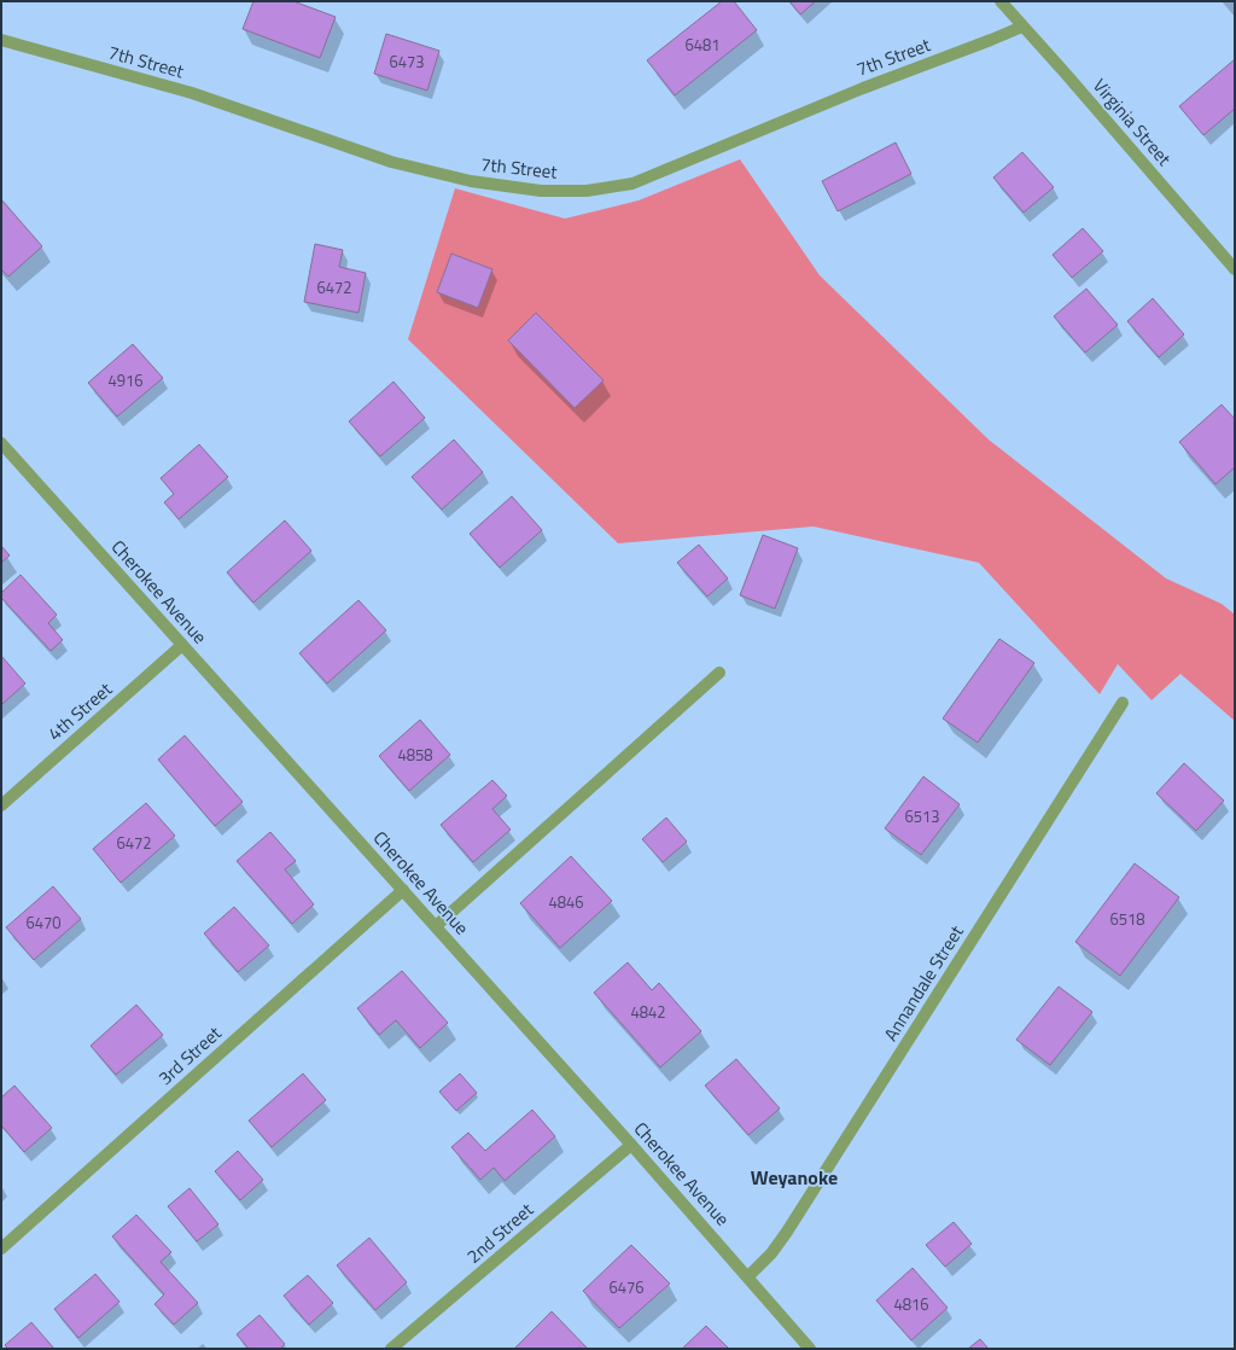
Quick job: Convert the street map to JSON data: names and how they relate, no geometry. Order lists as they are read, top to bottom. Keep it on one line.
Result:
{"streets":{"street":["7th Street","Virginia Street","Cherokee Avenue","4th Street","Annandale Street","3rd Street","2nd Street"]},"crossings":[["7th Street","Virginia Street"],["Cherokee Avenue","4th Street"],["Cherokee Avenue","Annandale Street"],["Cherokee Avenue","3rd Street"],["Cherokee Avenue","2nd Street"]],"districts":["Weyanoke"],"house_numbers":["6481","6473","6472","4916","4858","6513","6472","4846","6518","6470","4842","6476","4816"]}
